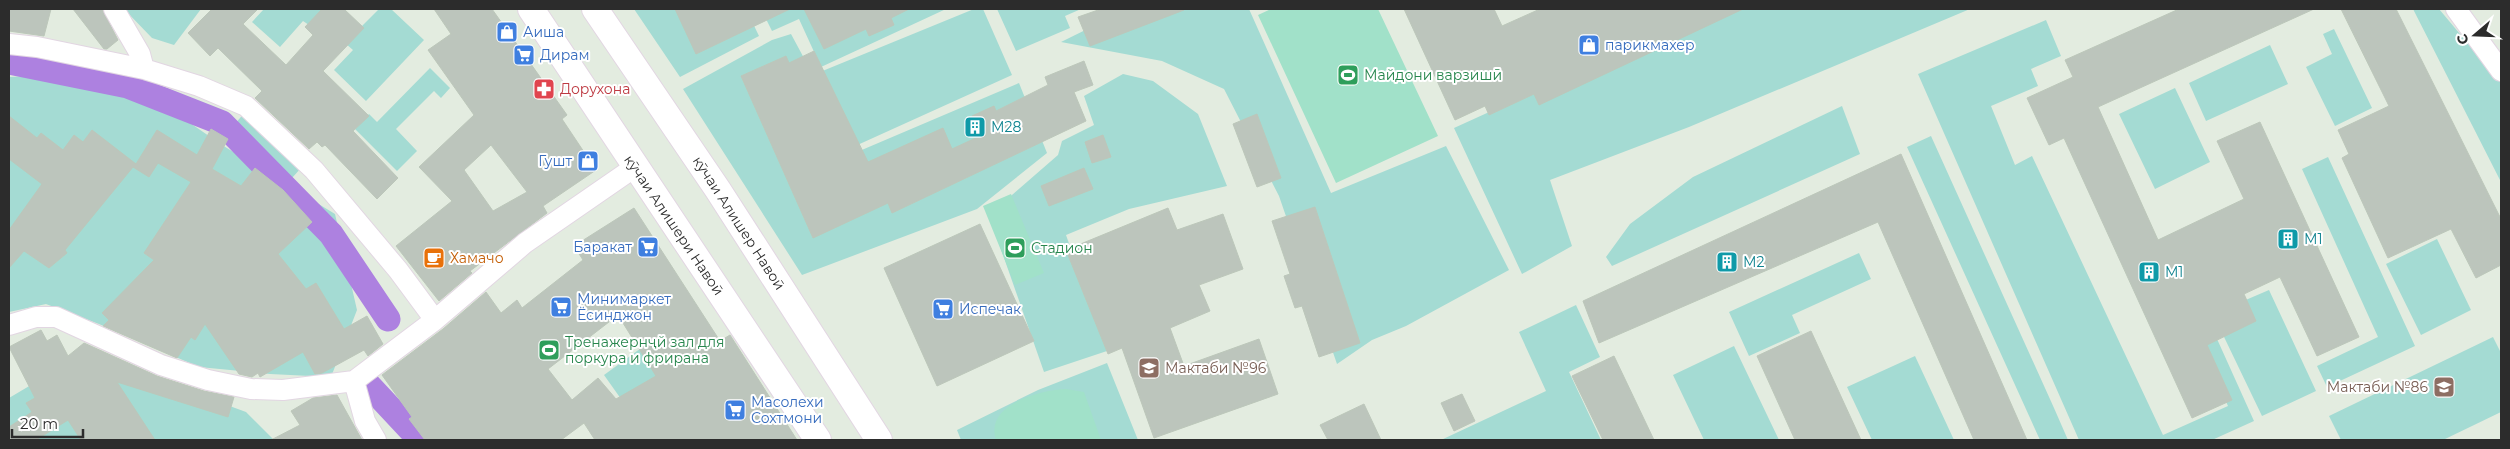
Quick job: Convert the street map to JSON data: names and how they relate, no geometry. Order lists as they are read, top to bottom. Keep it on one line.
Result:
{"streets":{"street":["кӯчаи Алишер Навоӣ","кӯчаи Алишери Навоӣ"]},"places":{"shop":["Аиша","парикмахер","Гушт"],"supermarket":["Дирам","Баракат","Минимаркет Ёсинджон","Испечак","Масолехи Сохтмони"],"sports":["Майдони варзишӣ","Стадион","Тренажернҷй зал для поркура и фрирана"],"pharmacy":["Дорухона"],"building":["М28","М1","М2","M1"],"cafe":["Хамачо"],"school or university":["Мактаби №96","Мактаби №86"]},"scale_bar":"20 m","north":"left"}
